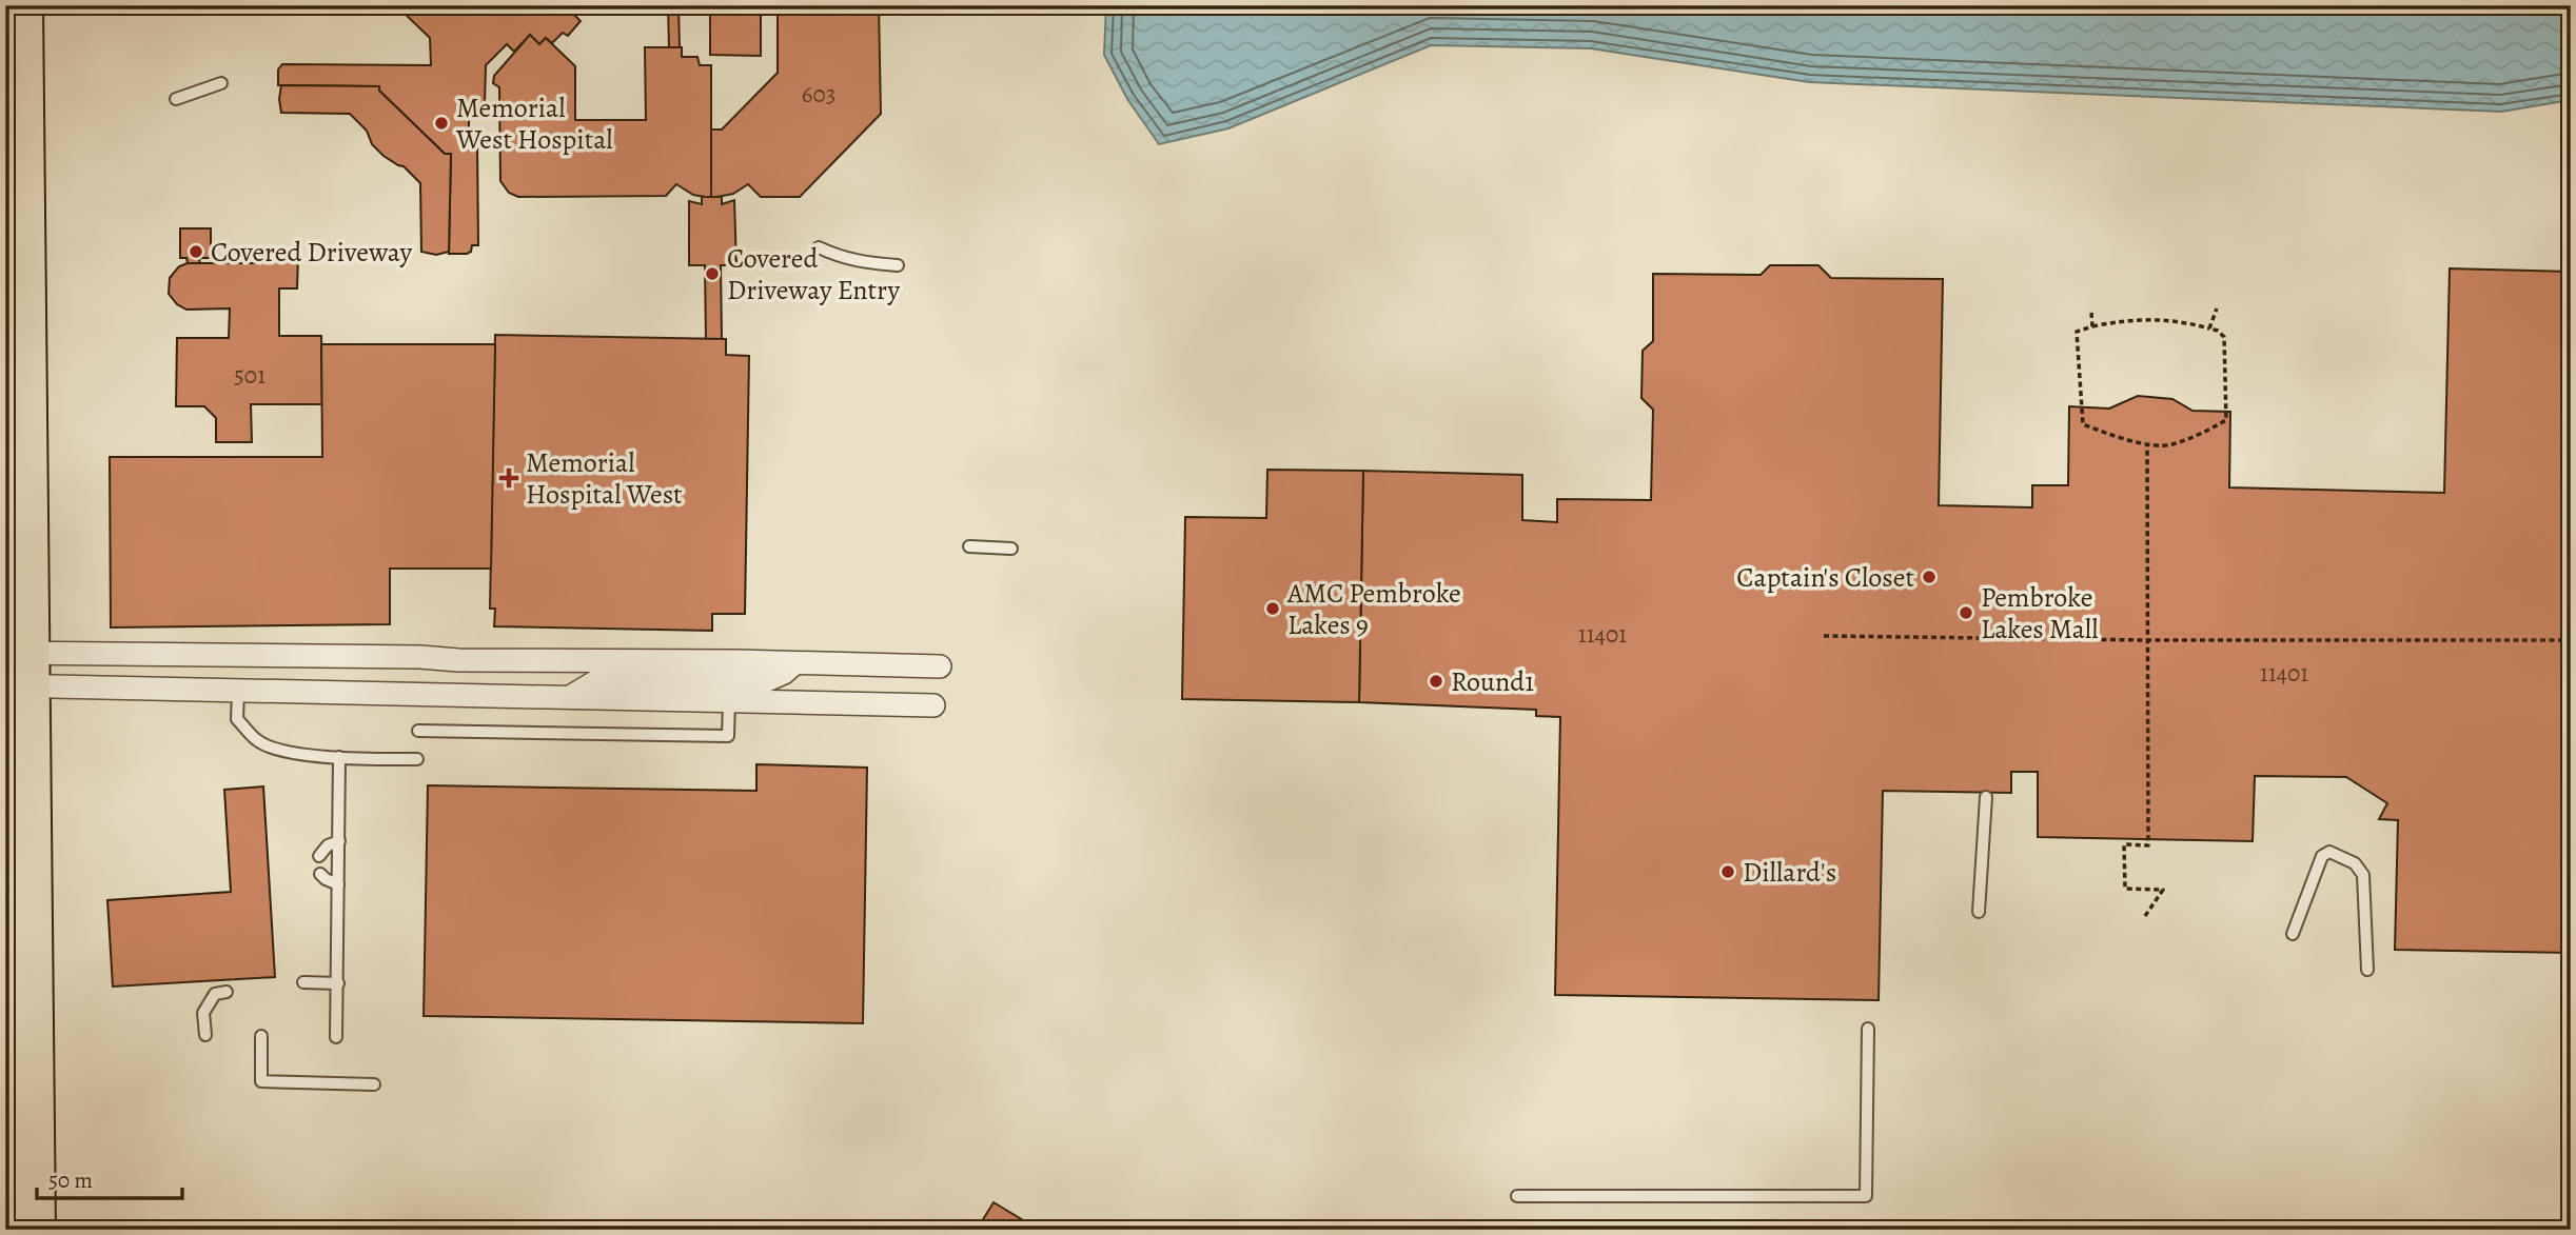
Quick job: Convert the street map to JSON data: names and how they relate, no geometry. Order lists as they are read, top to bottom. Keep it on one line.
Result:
{"places":{"other":["Memorial West Hospital","Covered Driveway","Covered Driveway Entry","Captain's Closet","AMC Pembroke Lakes 9","Pembroke Lakes Mall","Round1","Dillard's"],"health":["Memorial Hospital West"]},"house_numbers":["603","501","11401","11401"],"scale_bar":"50 m"}
